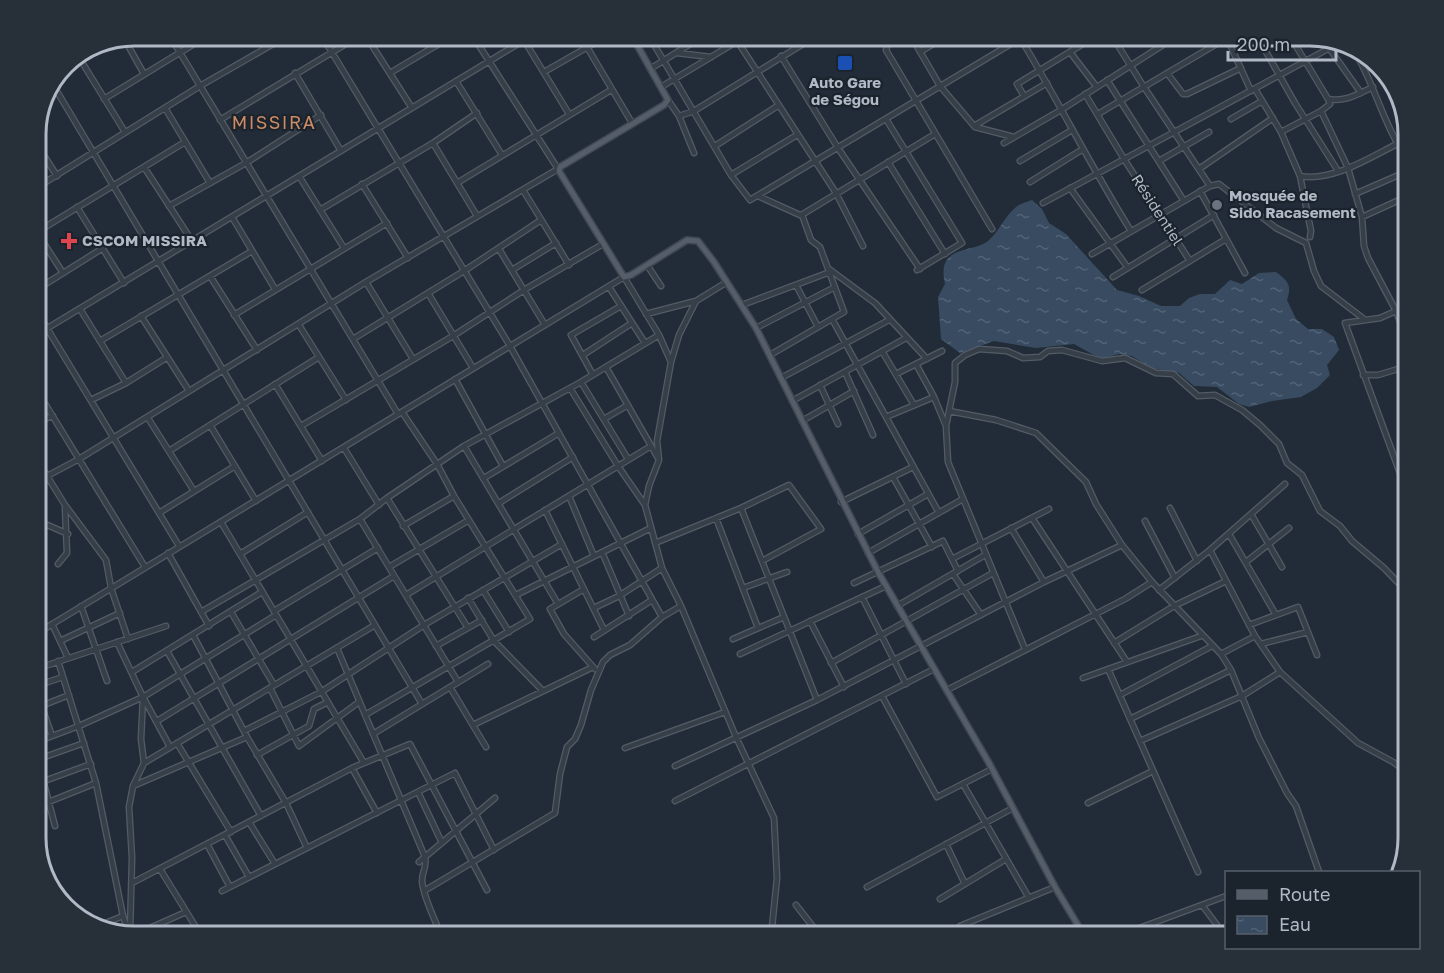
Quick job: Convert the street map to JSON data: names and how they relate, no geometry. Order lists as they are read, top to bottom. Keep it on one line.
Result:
{"streets":{"street":["Résidentiel"]},"districts":["MISSIRA"],"places":{"transit":["Auto Gare de Ségou"],"other":["Mosquée de Sido Racasement"],"health":["CSCOM MISSIRA"]},"legend":["Route","Eau"],"scale_bar":"200 m"}
